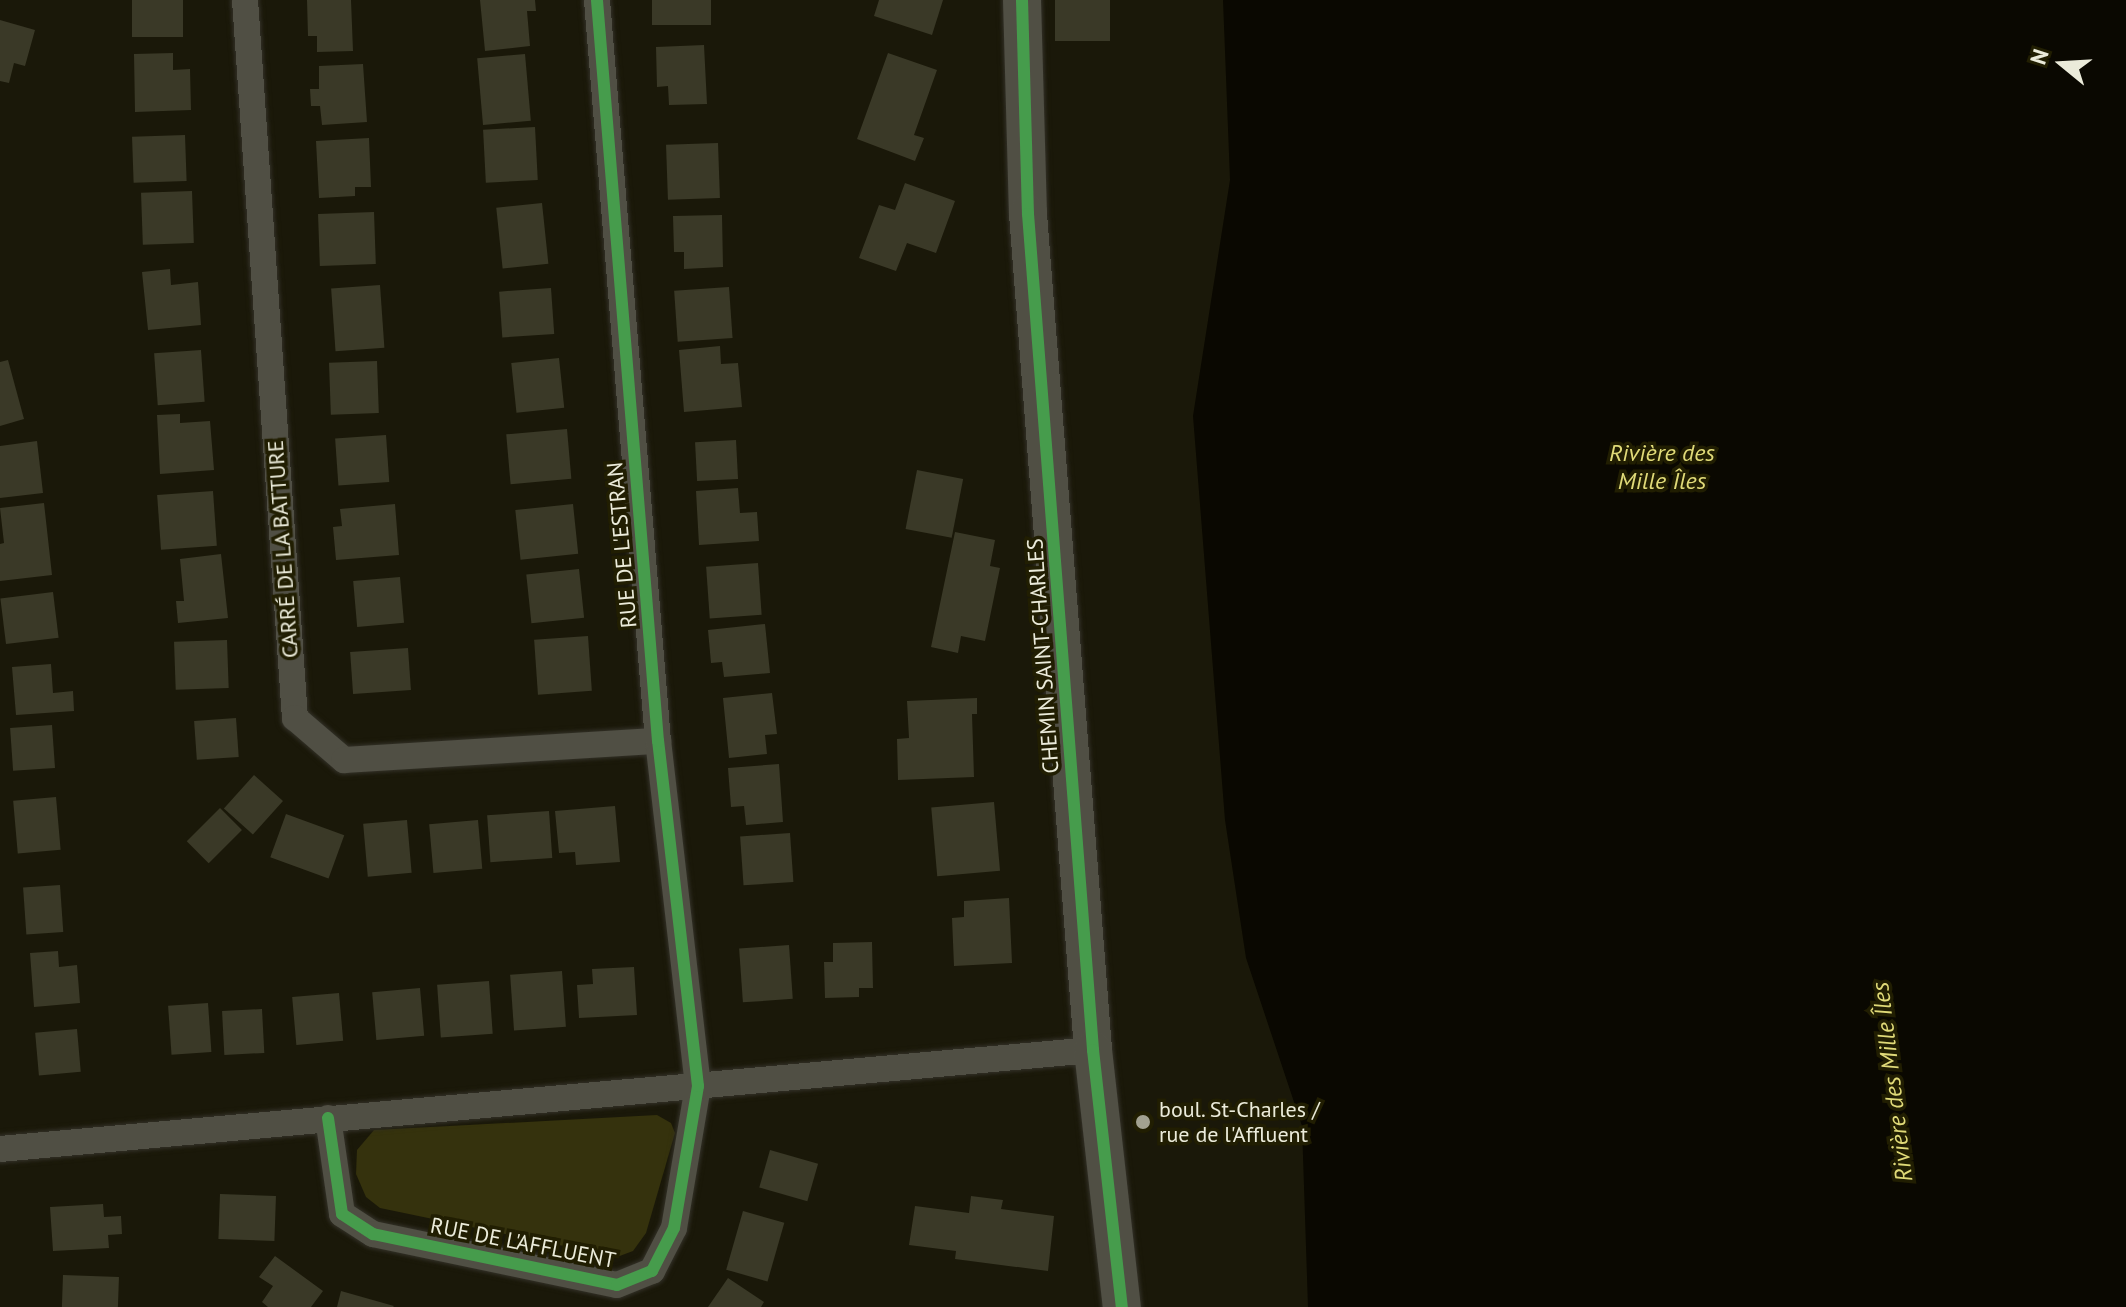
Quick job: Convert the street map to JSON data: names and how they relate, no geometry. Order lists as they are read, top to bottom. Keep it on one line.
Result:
{"streets":{"main road":["CHEMIN SAINT-CHARLES"],"street":["RUE DE L'ESTRAN","CARRÉ DE LA BATTURE","RUE DE L'AFFLUENT"]},"crossings":[["RUE DE L'ESTRAN","CARRÉ DE LA BATTURE"],["RUE DE L'ESTRAN","RUE DE L'AFFLUENT"]],"water":["Rivière des Mille Îles"],"places":["boul. St-Charles / rue de l'Affluent"],"north":"left"}
